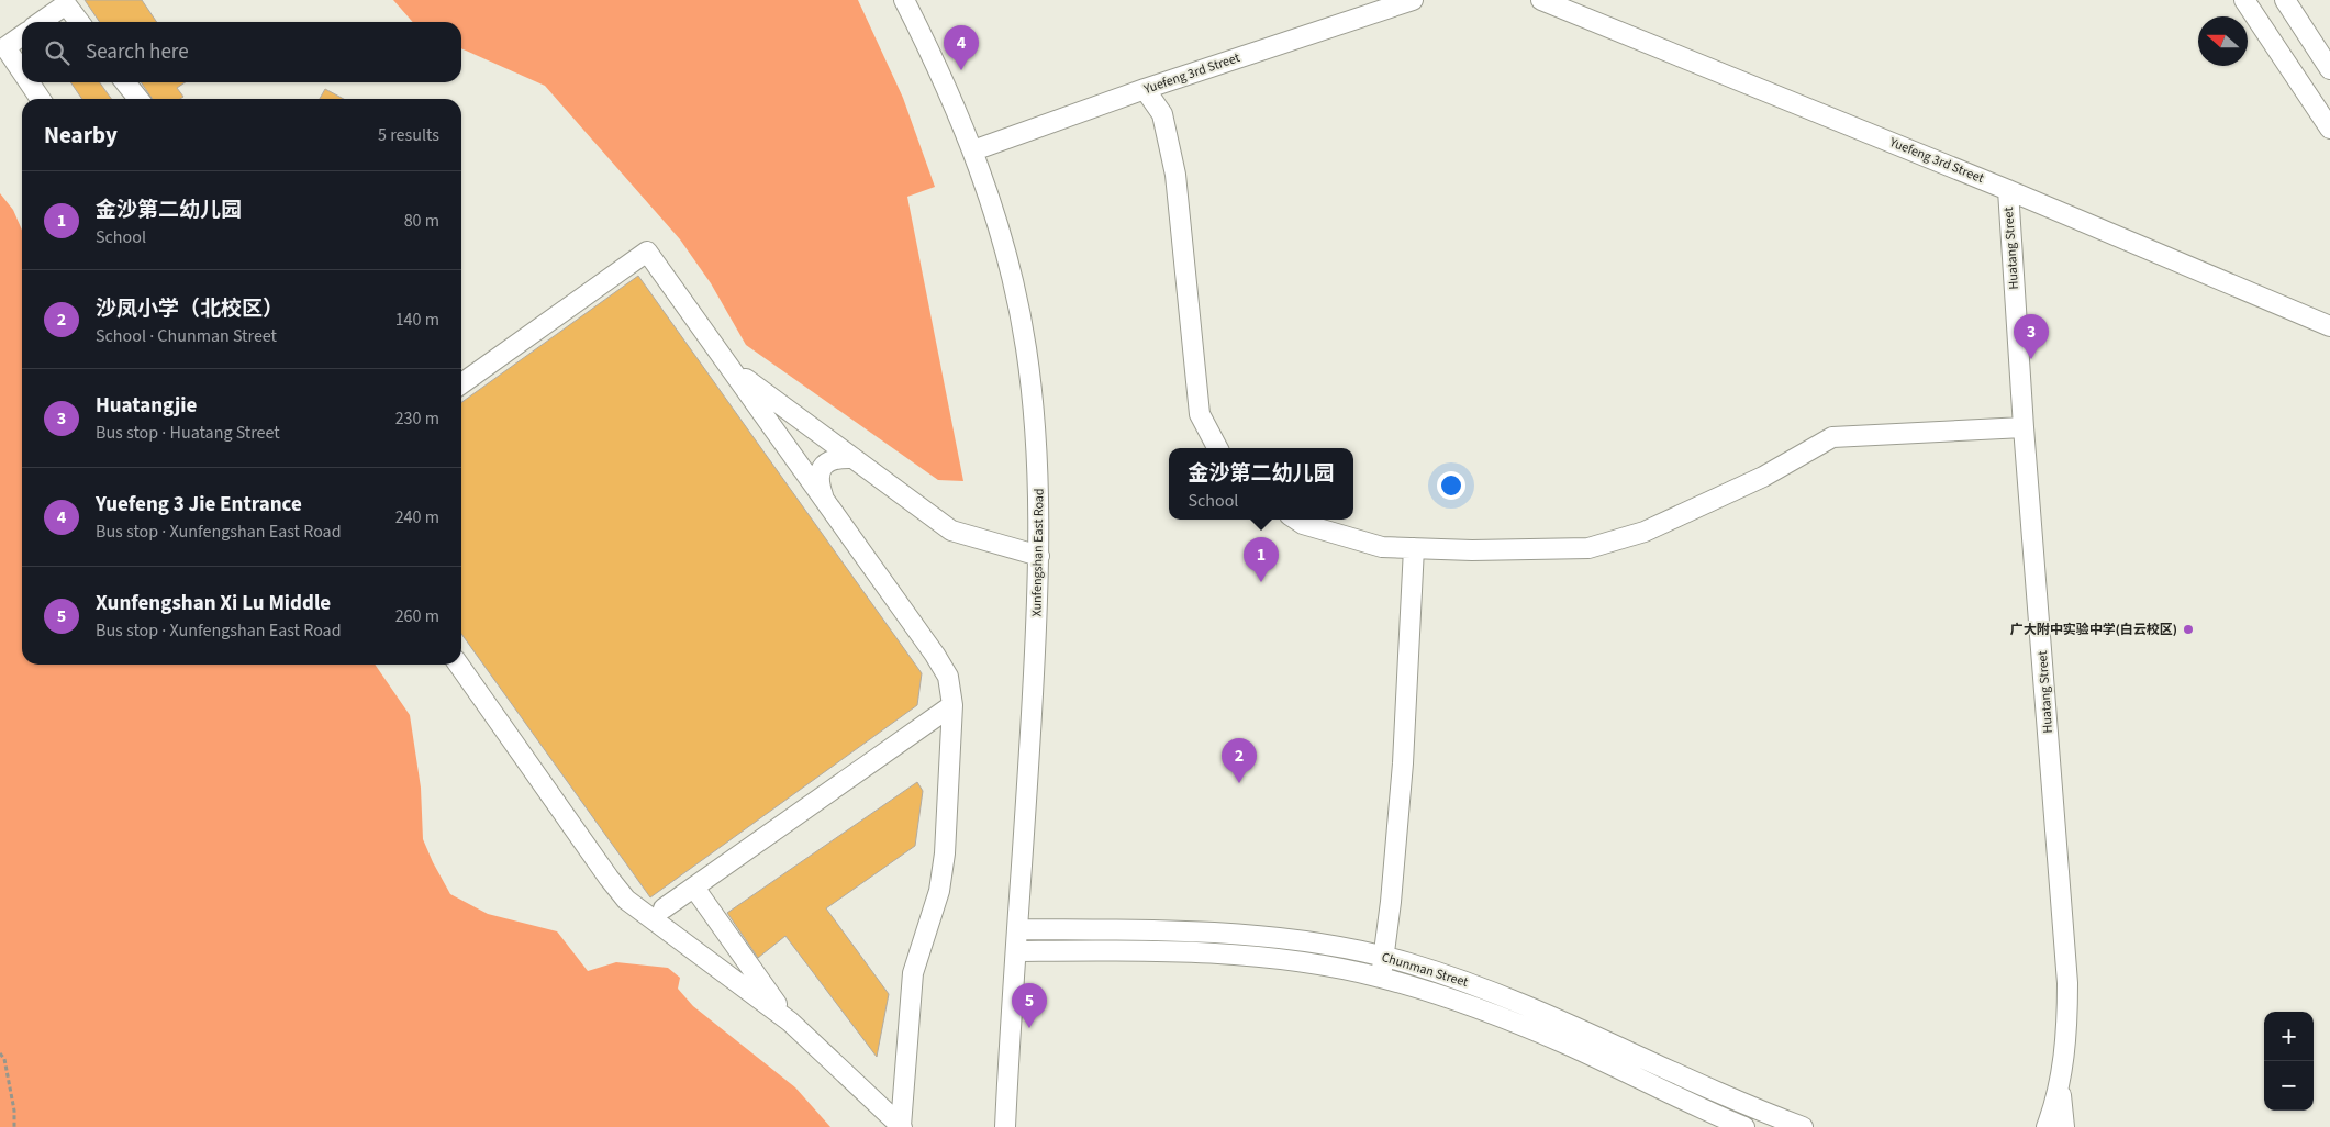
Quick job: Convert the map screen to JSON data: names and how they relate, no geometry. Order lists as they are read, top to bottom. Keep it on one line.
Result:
{"streets":{"street":["Yuefeng 3rd Street","Huatang Street","Xunfengshan East Road","Chunman Street"]},"crossings":[["Yuefeng 3rd Street","Huatang Street"],["Yuefeng 3rd Street","Xunfengshan East Road"],["Xunfengshan East Road","Chunman Street"]],"places":["广大附中实验中学(白云校区)"],"north":"left","page":{"search":"Search here","pins":["4","3","1","2","5"],"heading":["Nearby","5 results"],"list":[{"mark":"1","name":"金沙第二幼儿园","note":"School","value":"80 m"},{"mark":"2","name":"沙凤小学（北校区）","note":"School · Chunman Street","value":"140 m"},{"mark":"3","name":"Huatangjie","note":"Bus stop · Huatang Street","value":"230 m"},{"mark":"4","name":"Yuefeng 3 Jie Entrance","note":"Bus stop · Xunfengshan East Road","value":"240 m"},{"mark":"5","name":"Xunfengshan Xi Lu Middle","note":"Bus stop · Xunfengshan East Road","value":"260 m"}],"popup":["金沙第二幼儿园","School"],"map_buttons":["+","−"]}}
